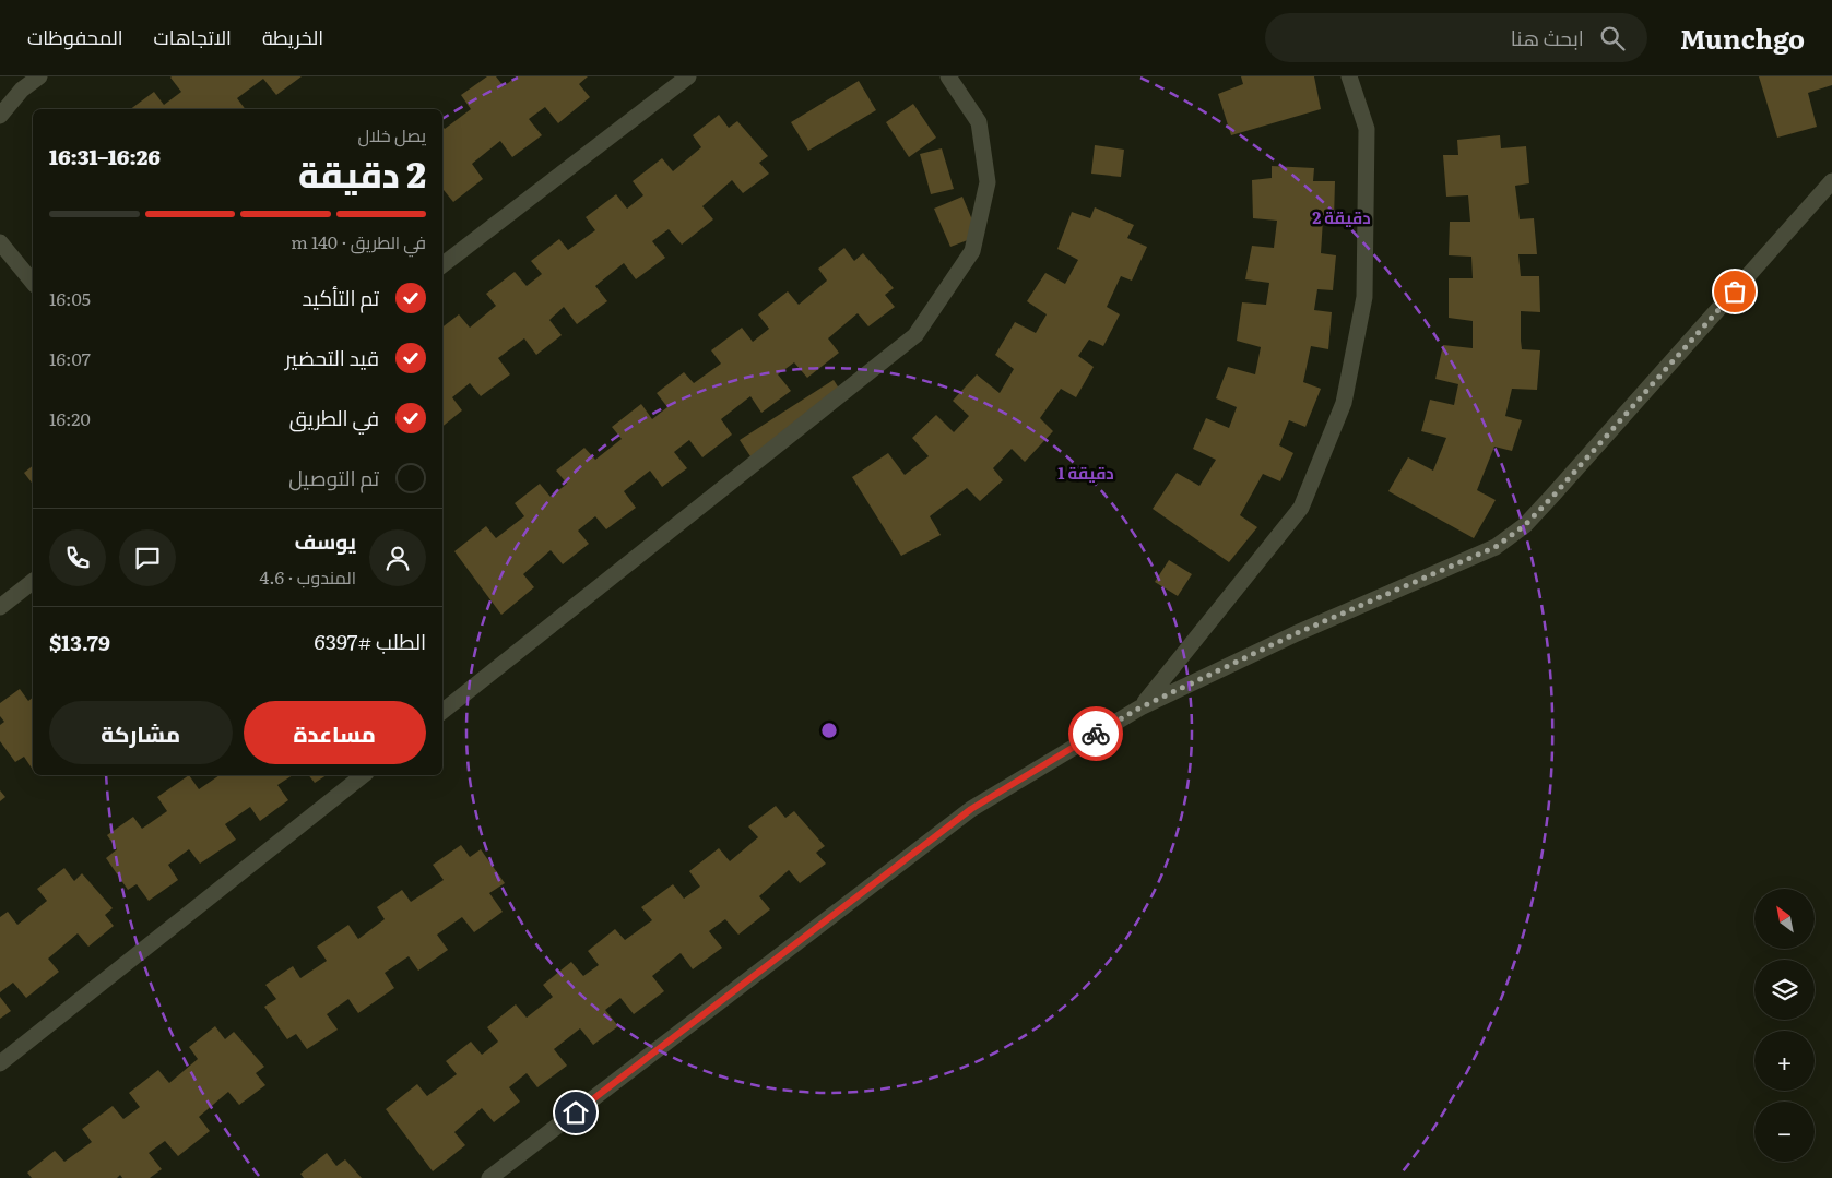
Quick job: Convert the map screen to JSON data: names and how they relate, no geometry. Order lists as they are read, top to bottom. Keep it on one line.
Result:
{"north":"top left","page":{"header":"Munchgo","search":"ابحث هنا","nav":["الخريطة","الاتجاهات","المحفوظات"],"heading":["2 دقيقة","يصل خلال","16:26–16:31"],"panel":["يوسف","المندوب · 4.6","الطلب #6397","$13.79"],"bar":"في الطريق · 140 m","list":[["تم التأكيد","16:05"],["قيد التحضير","16:07"],["في الطريق","16:20"],"تم التوصيل"],"buttons":["مساعدة","مشاركة"],"map_buttons":["+","−"]},"rings":["2 دقيقة","1 دقيقة"]}
